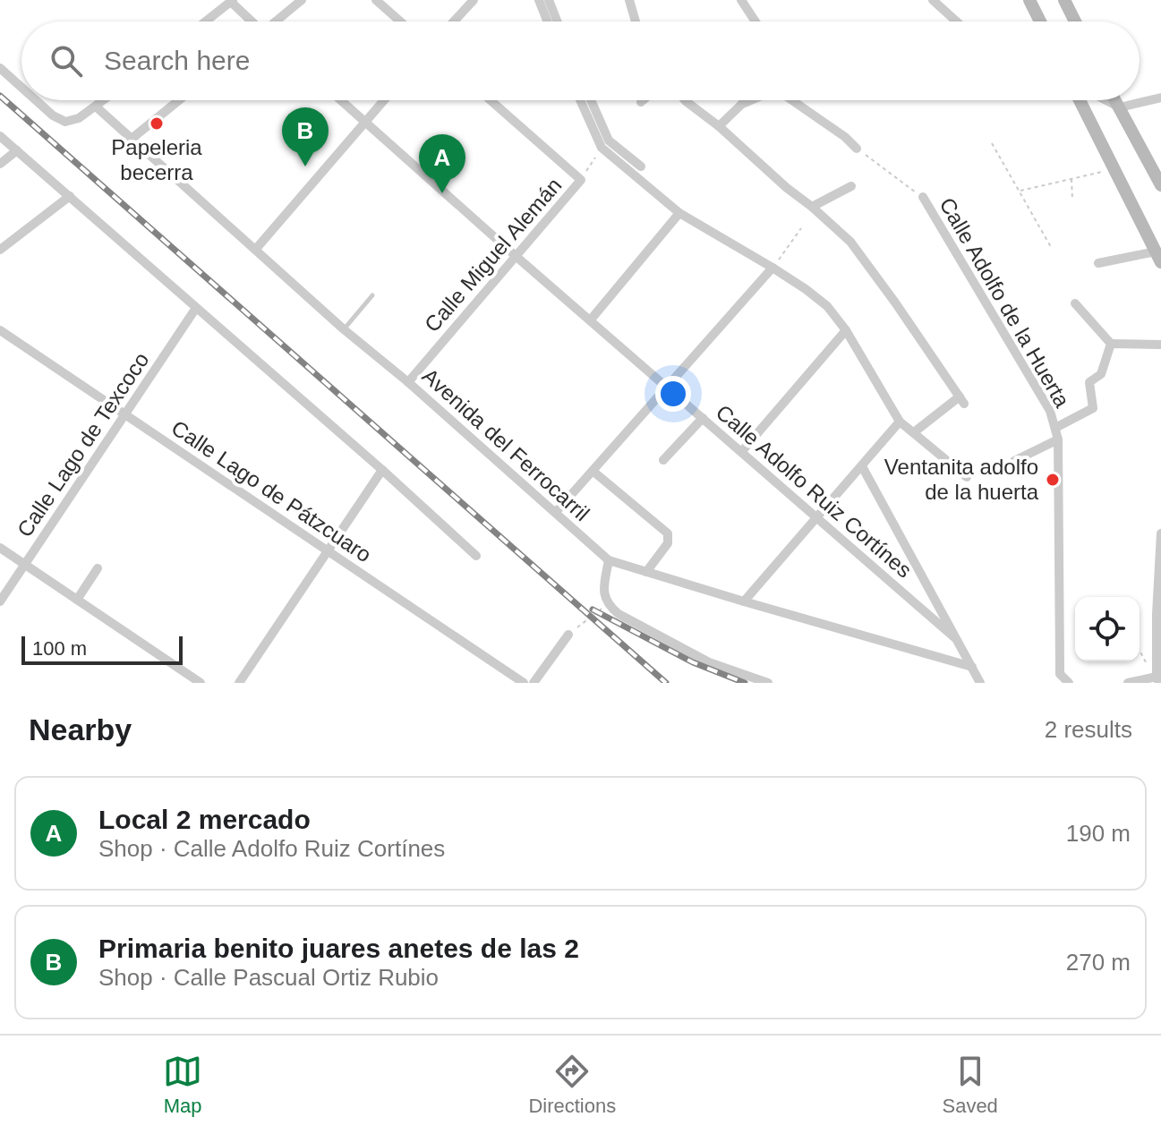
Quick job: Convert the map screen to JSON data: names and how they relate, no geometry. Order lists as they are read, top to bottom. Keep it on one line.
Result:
{"streets":{"street":["Calle Miguel Alemán","Calle Adolfo de la Huerta","Calle Lago de Texcoco","Avenida del Ferrocarril","Calle Lago de Pátzcuaro","Calle Adolfo Ruiz Cortínes"]},"crossings":[["Calle Miguel Alemán","Avenida del Ferrocarril"],["Calle Miguel Alemán","Calle Adolfo Ruiz Cortínes"],["Calle Lago de Texcoco","Calle Lago de Pátzcuaro"]],"places":["Papeleria becerra","Ventanita adolfo de la huerta"],"scale_bar":"100 m","page":{"search":"Search here","pins":["B","A"],"scale":"100 m","heading":["Nearby","2 results"],"list":[{"mark":"A","name":"Local 2 mercado","note":"Shop · Calle Adolfo Ruiz Cortínes","value":"190 m"},{"mark":"B","name":"Primaria benito juares anetes de las 2","note":"Shop · Calle Pascual Ortiz Rubio","value":"270 m"}],"nav":["Map","Directions","Saved"]}}
